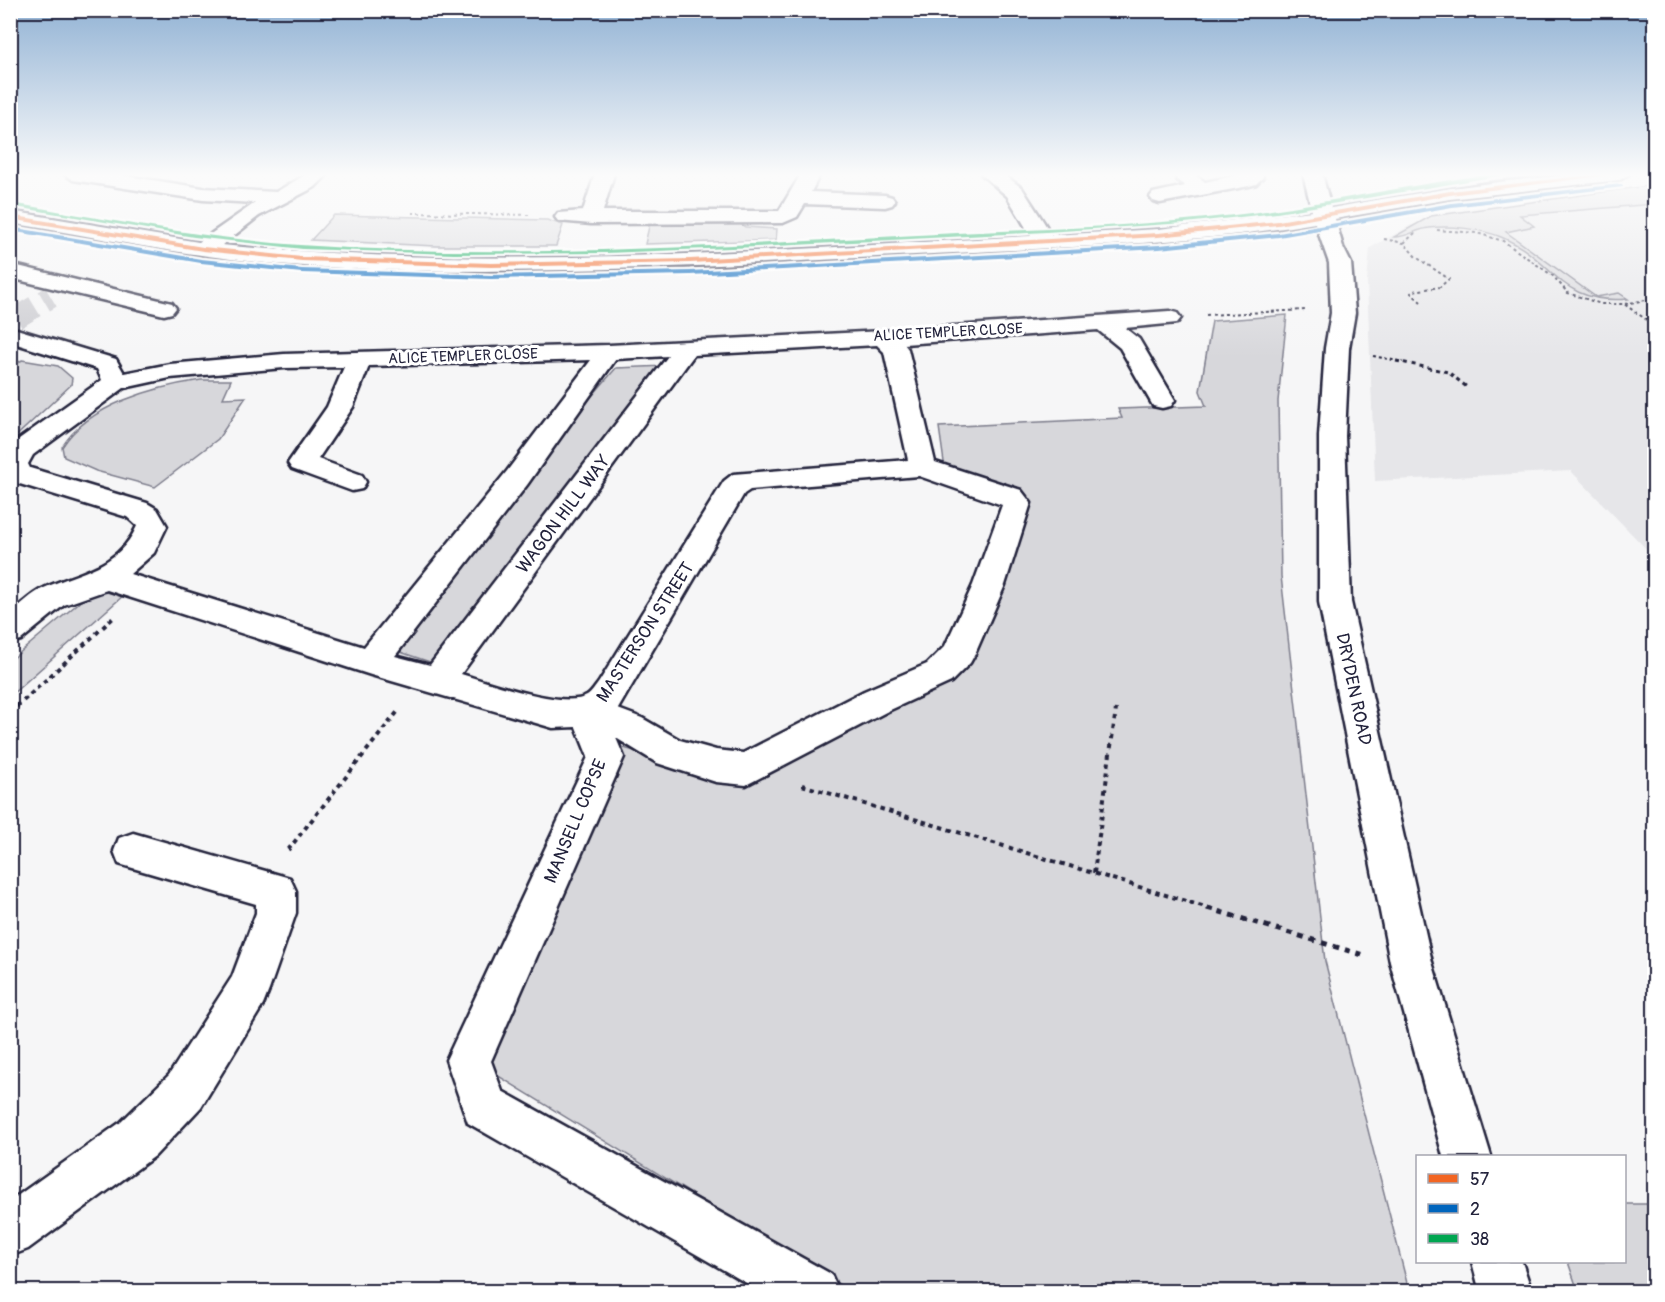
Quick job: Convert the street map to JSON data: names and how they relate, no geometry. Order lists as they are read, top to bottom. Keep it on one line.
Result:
{"streets":{"street":["ALICE TEMPLER CLOSE","WAGON HILL WAY","MASTERSON STREET","DRYDEN ROAD","MANSELL COPSE"]},"crossings":[["ALICE TEMPLER CLOSE","WAGON HILL WAY"],["ALICE TEMPLER CLOSE","MASTERSON STREET"],["WAGON HILL WAY","MASTERSON STREET"],["MASTERSON STREET","MANSELL COPSE"]],"lines":["transit line 57","transit line 2","transit line 38"],"legend":["57","2","38"]}
